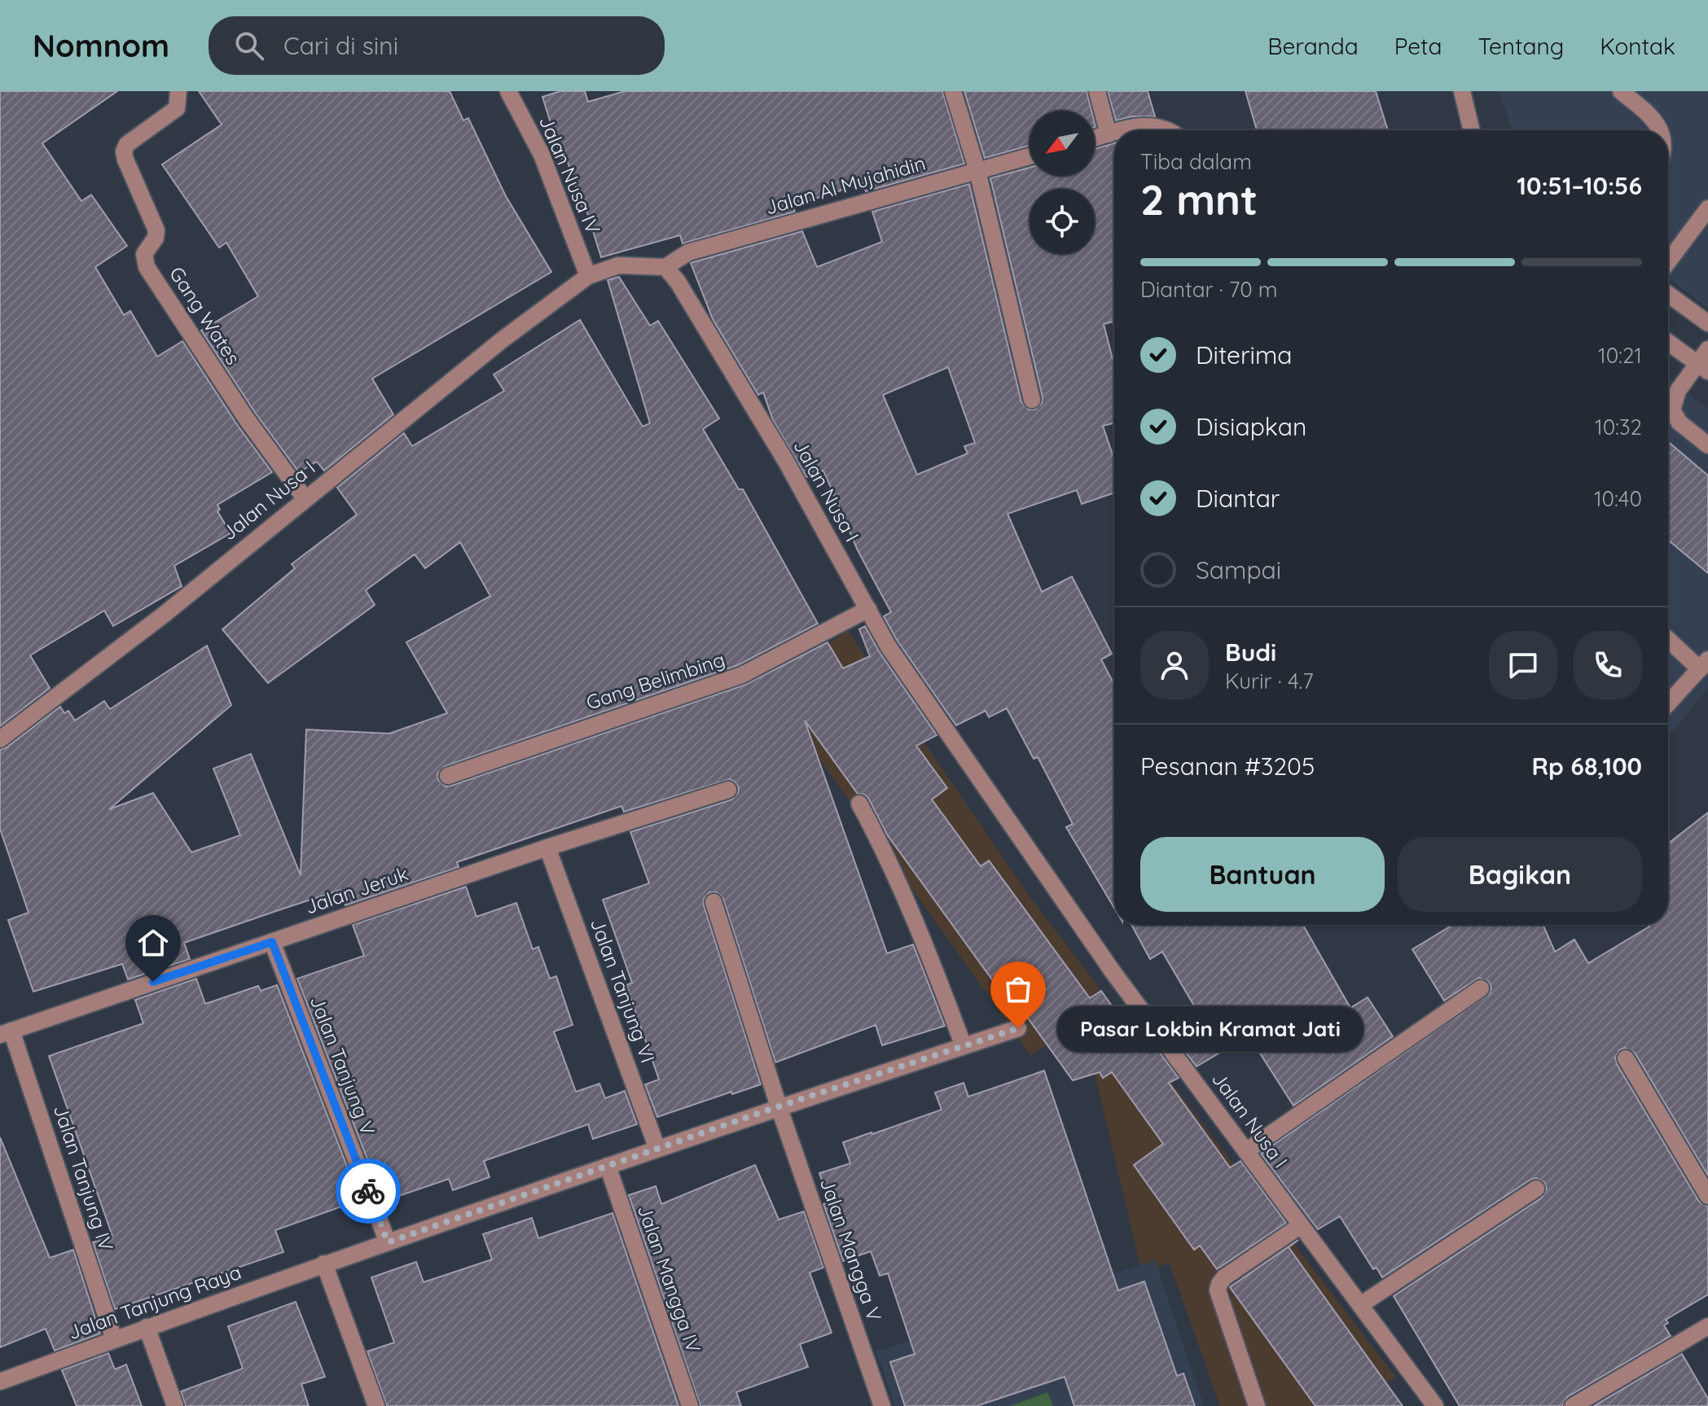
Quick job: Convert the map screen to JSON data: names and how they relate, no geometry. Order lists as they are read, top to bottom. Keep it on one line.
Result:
{"streets":{"street":["Jalan Nusa IV","Jalan Al Mujahidin","Gang Wates","Jalan Nusa I","Gang Belimbing","Jalan Jeruk","Jalan Tanjung VI","Jalan Tanjung V","Jalan Tanjung IV","Jalan Mangga V","Jalan Mangga IV","Jalan Tanjung Raya"]},"crossings":[["Jalan Nusa IV","Jalan Nusa I"],["Jalan Al Mujahidin","Jalan Nusa I"],["Gang Wates","Jalan Nusa I"],["Jalan Nusa I","Gang Belimbing"],["Jalan Jeruk","Jalan Tanjung VI"],["Jalan Jeruk","Jalan Tanjung V"],["Jalan Jeruk","Jalan Tanjung IV"],["Jalan Tanjung VI","Jalan Tanjung Raya"],["Jalan Tanjung V","Jalan Tanjung Raya"],["Jalan Tanjung IV","Jalan Tanjung Raya"],["Jalan Mangga V","Jalan Tanjung Raya"],["Jalan Mangga IV","Jalan Tanjung Raya"]],"places":["Pasar Lokbin Kramat Jati"],"north":"bottom left","page":{"header":"Nomnom","search":"Cari di sini","nav":["Beranda","Peta","Tentang","Kontak"],"heading":["2 mnt","Tiba dalam","10:51–10:56"],"panel":["Budi","Kurir · 4.7","Pesanan #3205","Rp 68,100"],"bar":"Diantar · 70 m","list":[["Diterima","10:21"],["Disiapkan","10:32"],["Diantar","10:40"],"Sampai"],"buttons":["Bantuan","Bagikan"],"bubble":"Pasar Lokbin Kramat Jati"}}
